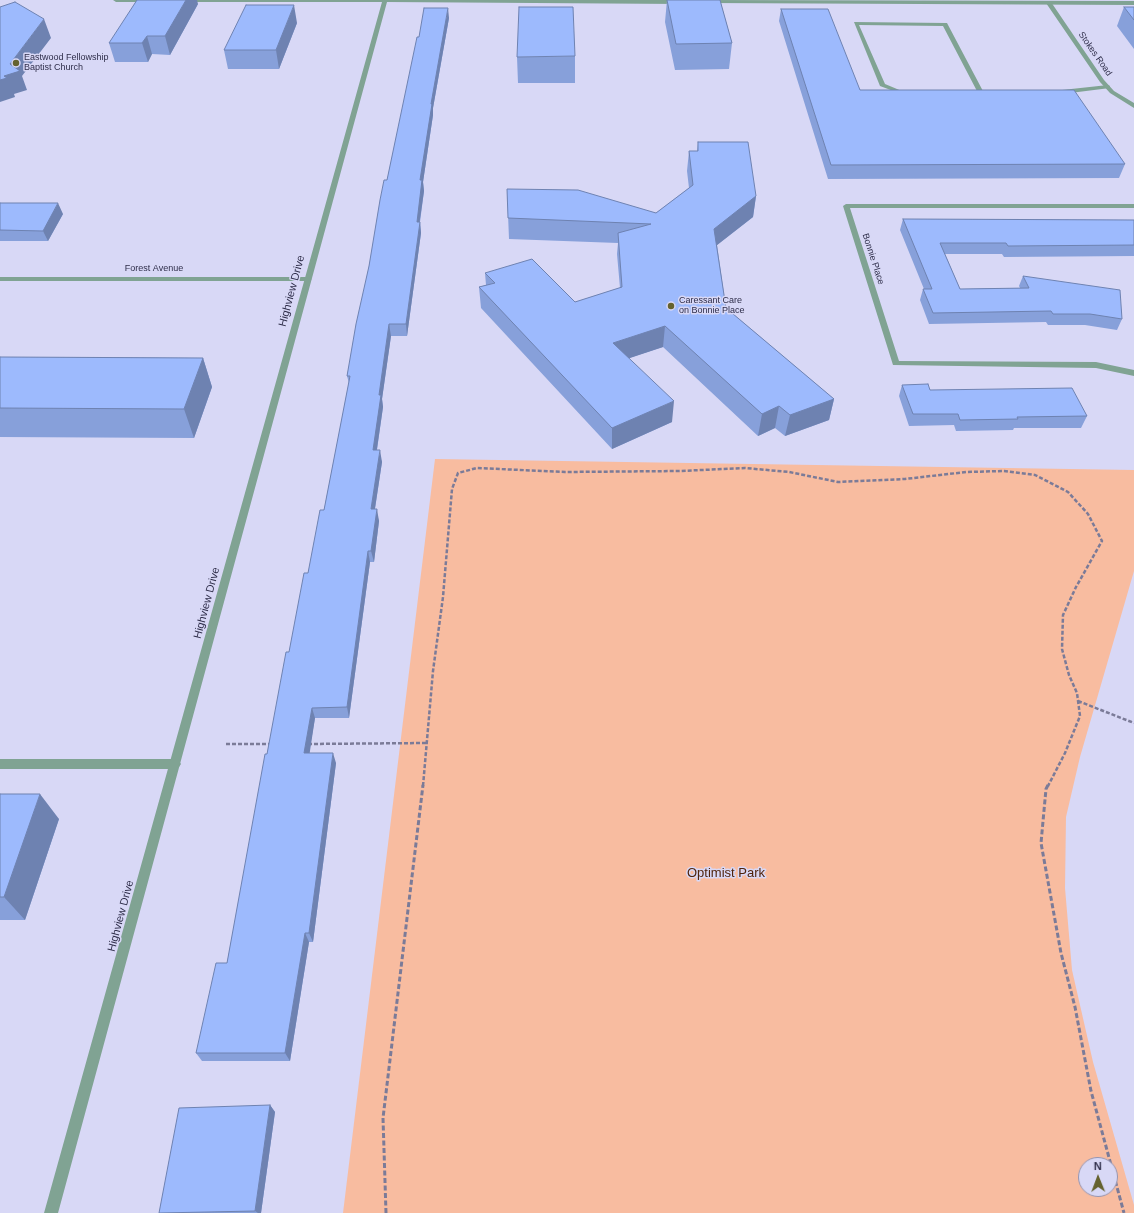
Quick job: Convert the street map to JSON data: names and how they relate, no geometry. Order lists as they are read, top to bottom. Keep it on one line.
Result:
{"streets":{"street":["Stokes Road","Bonnie Place","Forest Avenue","Highview Drive"]},"crossings":[["Forest Avenue","Highview Drive"]],"parks":["Optimist Park"],"places":["Eastwood Fellowship Baptist Church","Caressant Care on Bonnie Place"],"north":"top"}
